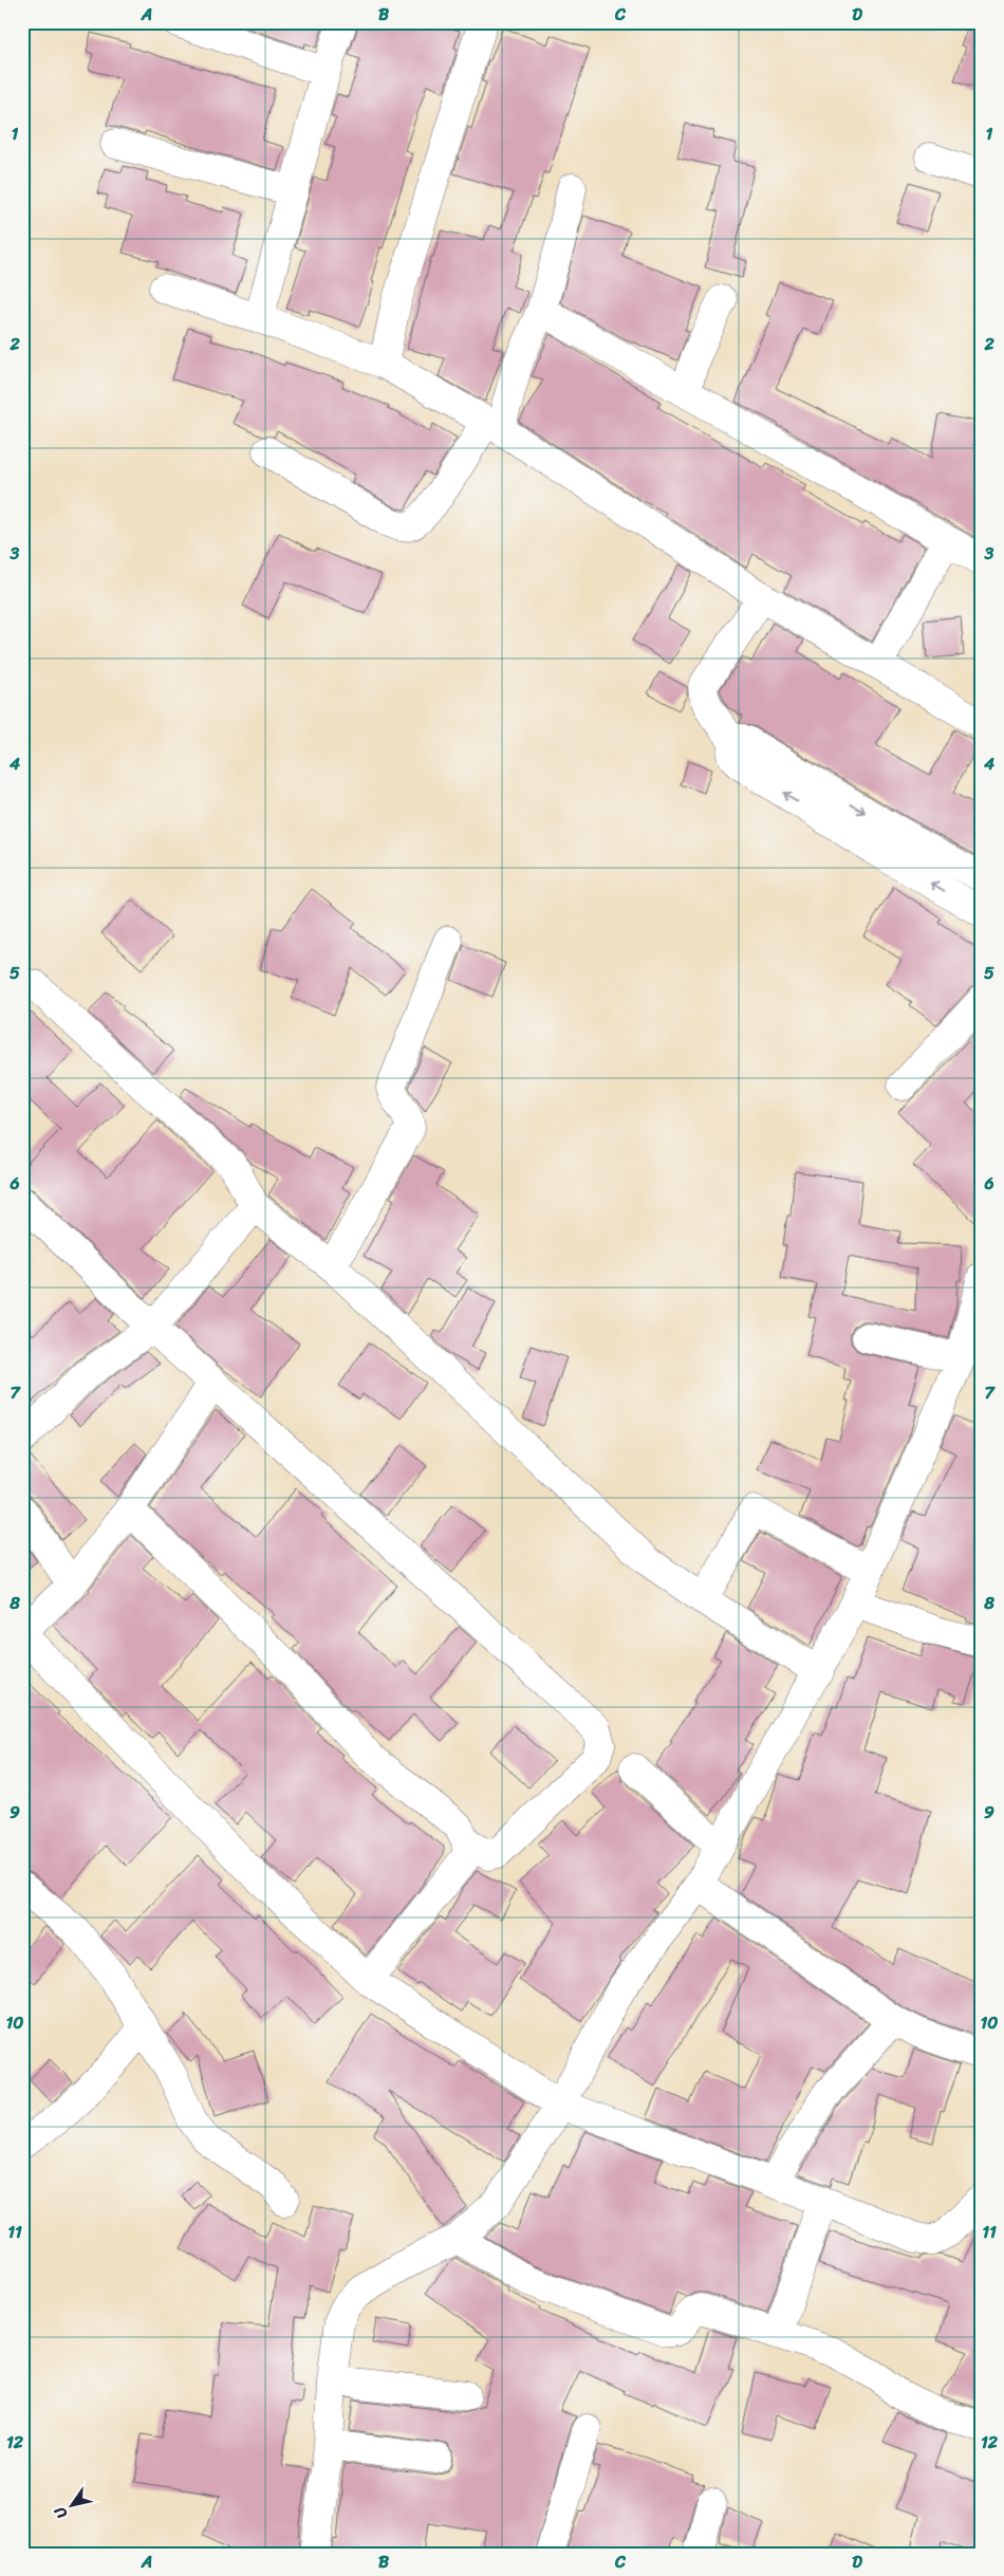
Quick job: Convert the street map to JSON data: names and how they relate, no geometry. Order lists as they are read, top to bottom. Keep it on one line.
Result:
{"north":"bottom left","grid":{"columns":["A","B","C","D"],"rows":["1","2","3","4","5","6","7","8","9","10","11","12"]}}
